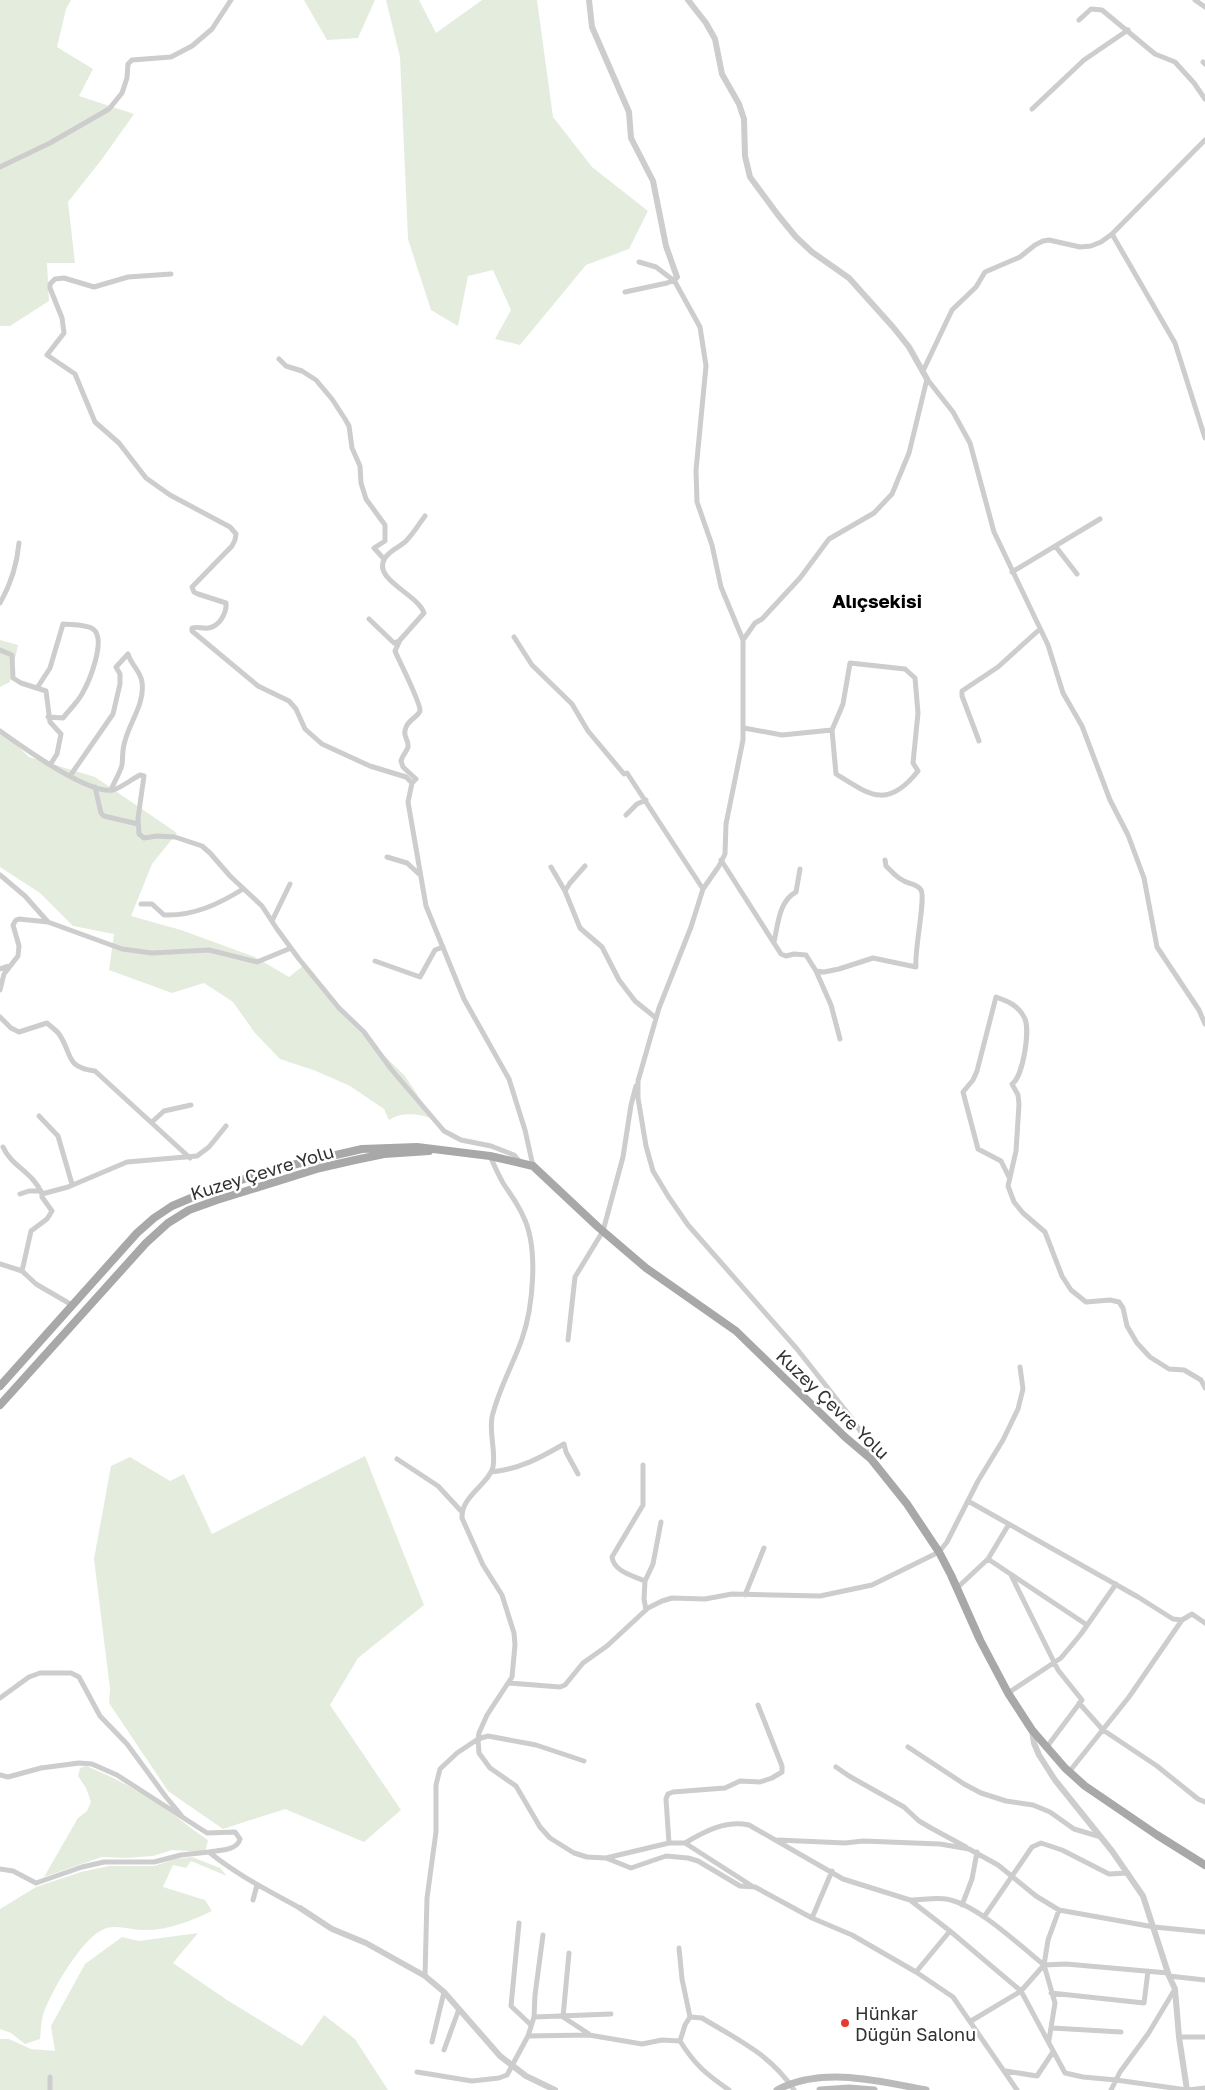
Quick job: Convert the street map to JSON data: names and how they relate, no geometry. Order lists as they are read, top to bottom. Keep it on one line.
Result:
{"streets":{"main road":["Kuzey Çevre Yolu"]},"districts":["Alıçsekisi"],"places":["Hünkar Düğün Salonu"]}
